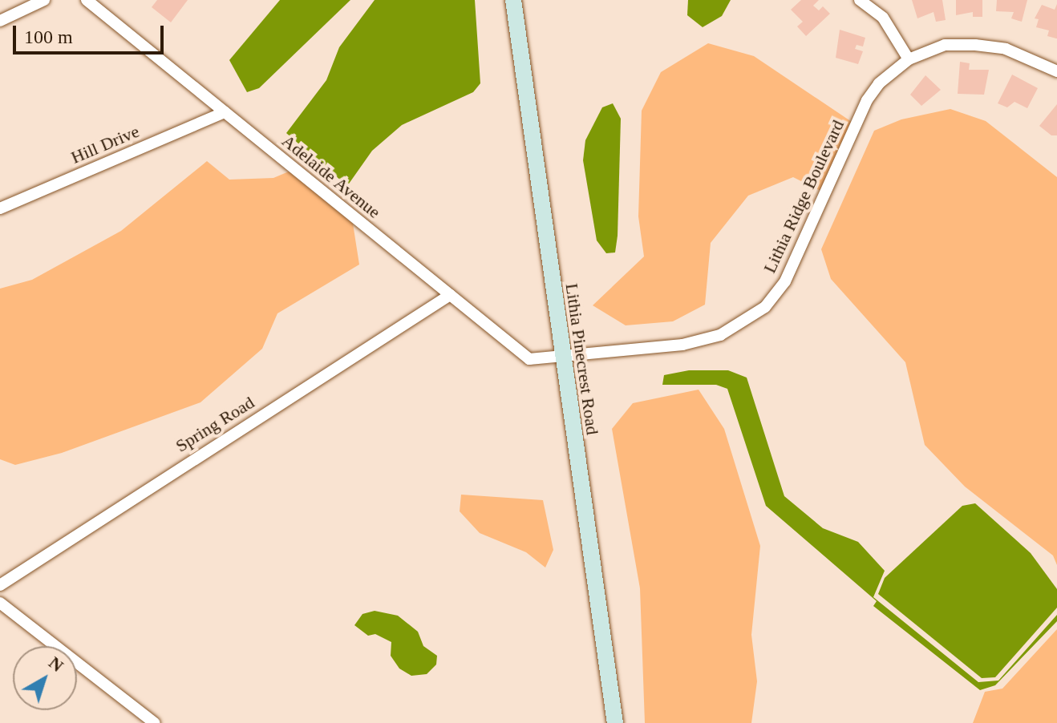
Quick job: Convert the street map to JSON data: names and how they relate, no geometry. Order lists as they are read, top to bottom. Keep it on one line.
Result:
{"streets":{"main road":["Lithia Pinecrest Road"],"street":["Hill Drive","Adelaide Avenue","Lithia Ridge Boulevard","Spring Road"]},"crossings":[["Hill Drive","Adelaide Avenue"],["Adelaide Avenue","Lithia Ridge Boulevard"],["Adelaide Avenue","Lithia Pinecrest Road"],["Adelaide Avenue","Spring Road"],["Lithia Ridge Boulevard","Lithia Pinecrest Road"]],"scale_bar":"100 m","north":"top right"}
